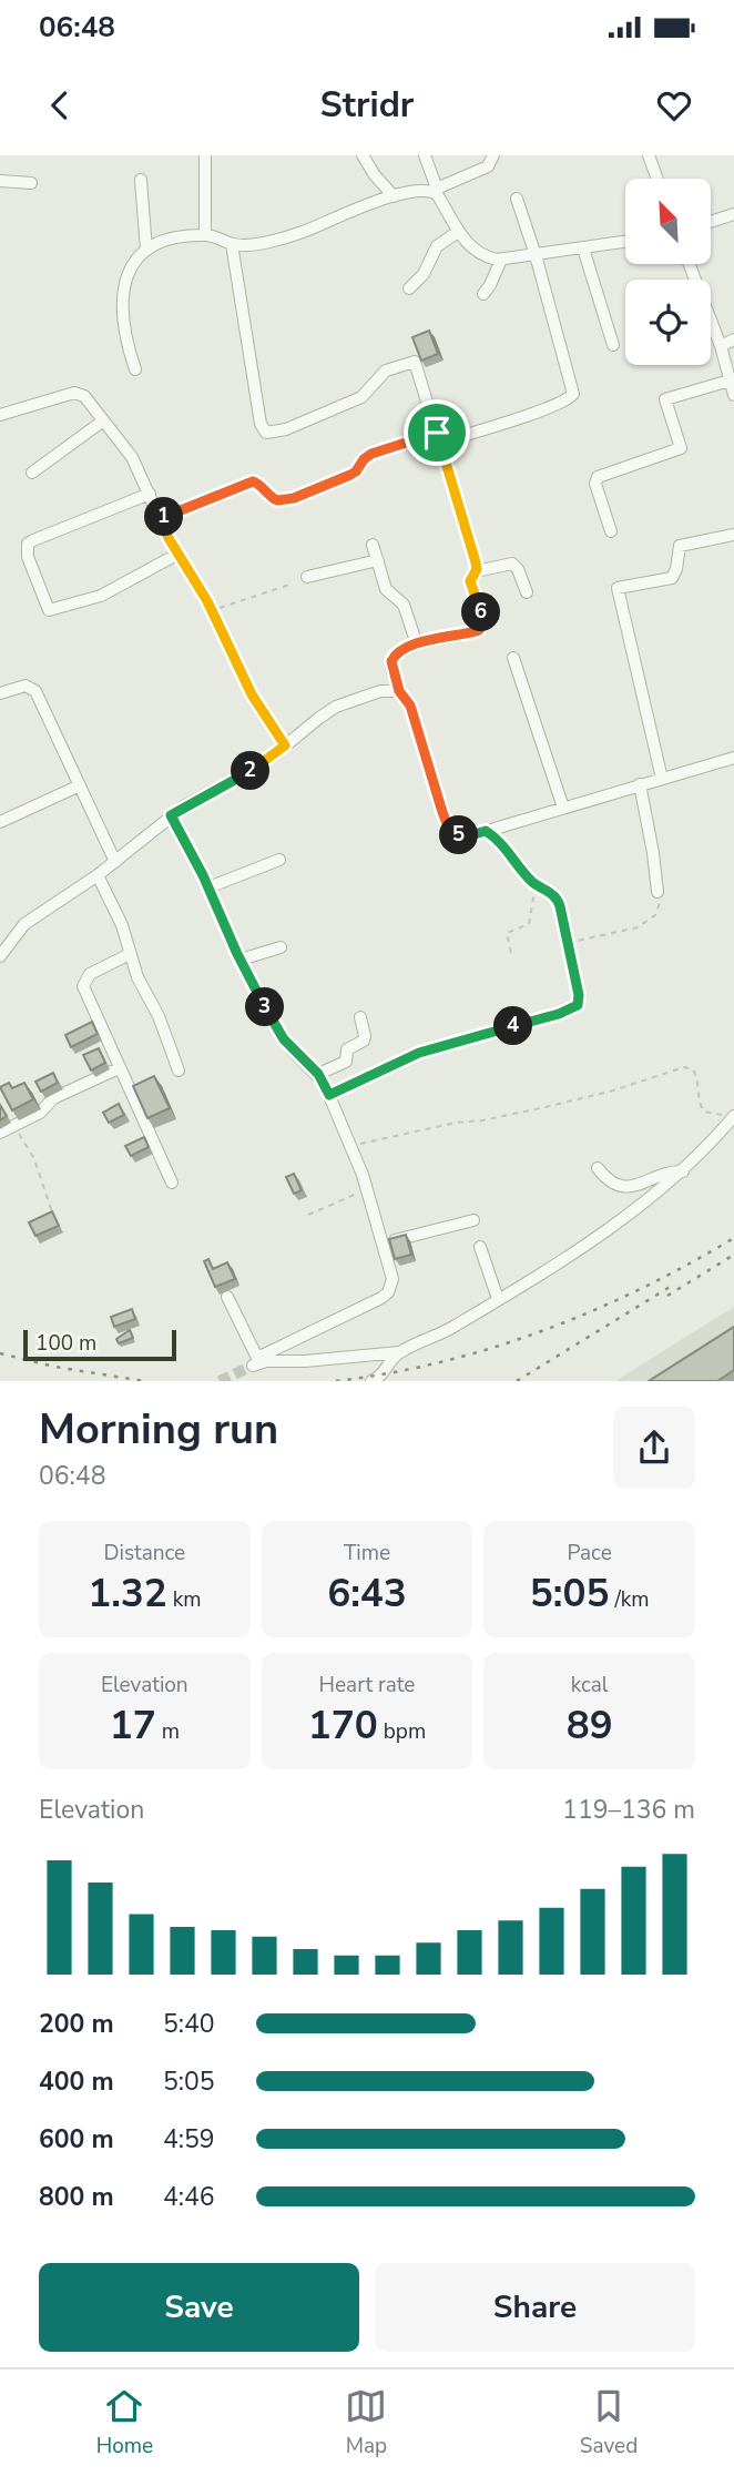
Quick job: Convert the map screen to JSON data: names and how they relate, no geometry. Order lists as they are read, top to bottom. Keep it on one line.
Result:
{"scale_bar":"100 m","north":"top left","page":{"status":"06:48","header":"Stridr","pins":["1","6","2","5","3","4"],"scale":"100 m","heading":["Morning run","06:48"],"stats":[["Distance","1.32 km"],["Time","6:43"],["Pace","5:05 /km"],["Elevation","17 m"],["Heart rate","170 bpm"],["kcal","89"]],"chart":["Elevation","119–136 m"],"list":[{"name":"200 m","note":"5:40"},{"name":"400 m","note":"5:05"},{"name":"600 m","note":"4:59"},{"name":"800 m","note":"4:46"}],"buttons":["Save","Share"],"tabs":["Home","Map","Saved"]}}
